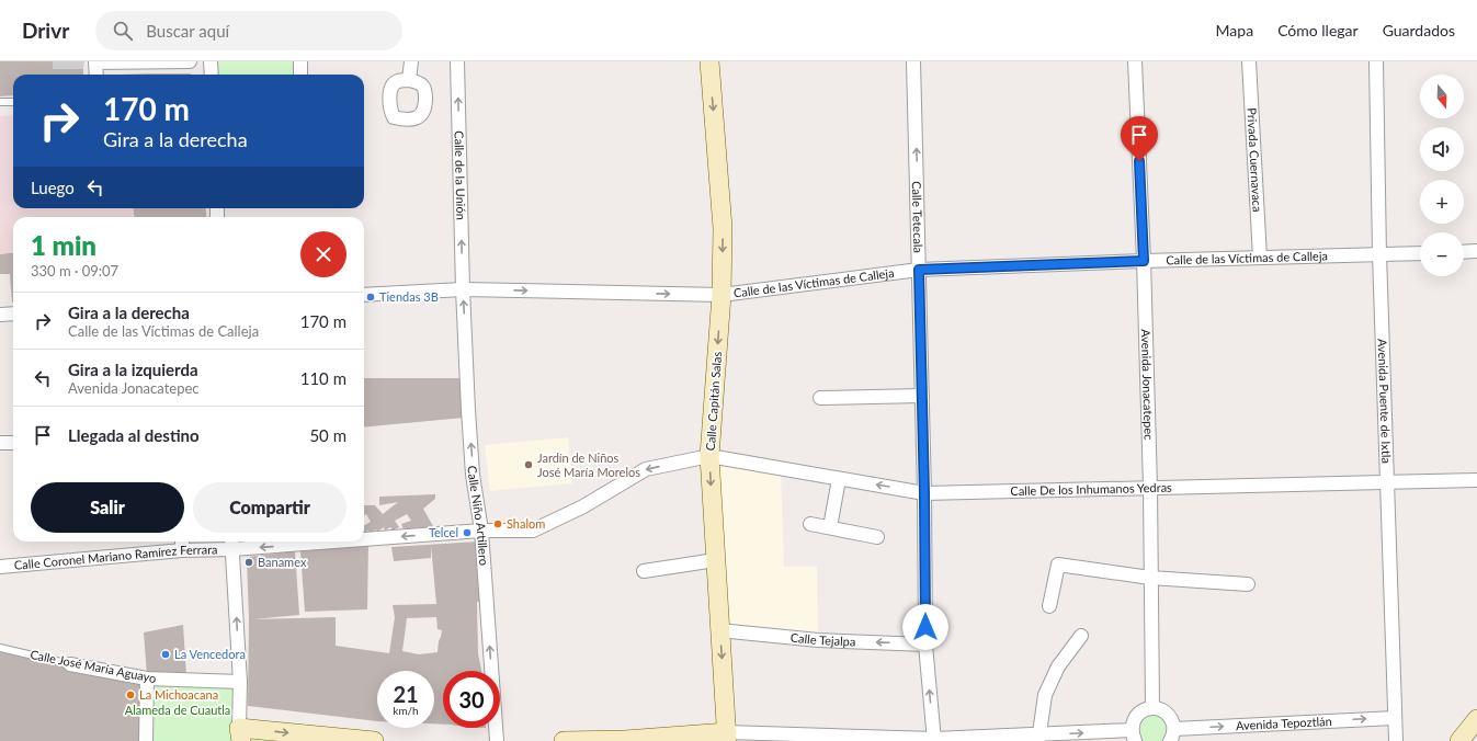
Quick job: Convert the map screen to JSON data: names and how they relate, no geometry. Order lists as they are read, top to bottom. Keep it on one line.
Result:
{"streets":{"street":["Privada Cuernavaca","Calle de la Unión","Calle Tetecala","Calle de las Víctimas de Calleja","Avenida Jonacatepec","Calle Capitán Salas","Avenida Puente de Ixtla","Calle De los Inhumanos Yedras","Calle Niño Artillero","Calle Coronel Mariano Ramírez Ferrara","Calle Tejalpa","Calle José María Aguayo","Avenida Tepoztlán"]},"crossings":[["Privada Cuernavaca","Calle de las Víctimas de Calleja"],["Calle de la Unión","Calle de las Víctimas de Calleja"],["Calle de la Unión","Calle Niño Artillero"],["Calle Tetecala","Calle de las Víctimas de Calleja"],["Calle Tetecala","Calle De los Inhumanos Yedras"],["Calle Tetecala","Calle Tejalpa"],["Calle de las Víctimas de Calleja","Avenida Jonacatepec"],["Calle de las Víctimas de Calleja","Calle Capitán Salas"],["Calle de las Víctimas de Calleja","Avenida Puente de Ixtla"],["Calle de las Víctimas de Calleja","Calle Niño Artillero"],["Avenida Jonacatepec","Calle De los Inhumanos Yedras"],["Calle Capitán Salas","Calle De los Inhumanos Yedras"],["Calle Capitán Salas","Calle Coronel Mariano Ramírez Ferrara"],["Calle Capitán Salas","Calle Tejalpa"],["Avenida Puente de Ixtla","Calle De los Inhumanos Yedras"],["Avenida Puente de Ixtla","Avenida Tepoztlán"],["Calle De los Inhumanos Yedras","Calle Coronel Mariano Ramírez Ferrara"],["Calle Niño Artillero","Calle Coronel Mariano Ramírez Ferrara"]],"one_way":["Calle de la Unión","Calle Tetecala","Calle Capitán Salas","Calle Niño Artillero","Calle Coronel Mariano Ramírez Ferrara","Avenida Tepoztlán"],"parks":["Alameda de Cuautla"],"places":["Tiendas 3B","Jardín de Niños José María Morelos","Shalom","Telcel","Banamex","La Vencedora","La Michoacana"],"north":"bottom","page":{"header":"Drivr","search":"Buscar aquí","nav":["Mapa","Cómo llegar","Guardados"],"map_buttons":["+","−"],"turn":["170 m","Gira a la derecha"],"then":"Luego","heading":["1 min","330 m · 09:07"],"list":[{"name":"Gira a la derecha","note":"Calle de las Víctimas de Calleja","value":"170 m"},{"name":"Gira a la izquierda","note":"Avenida Jonacatepec","value":"110 m"},{"name":"Llegada al destino","value":"50 m"}],"buttons":["Salir","Compartir"],"speed":"21 km/h","limit":"30"}}
